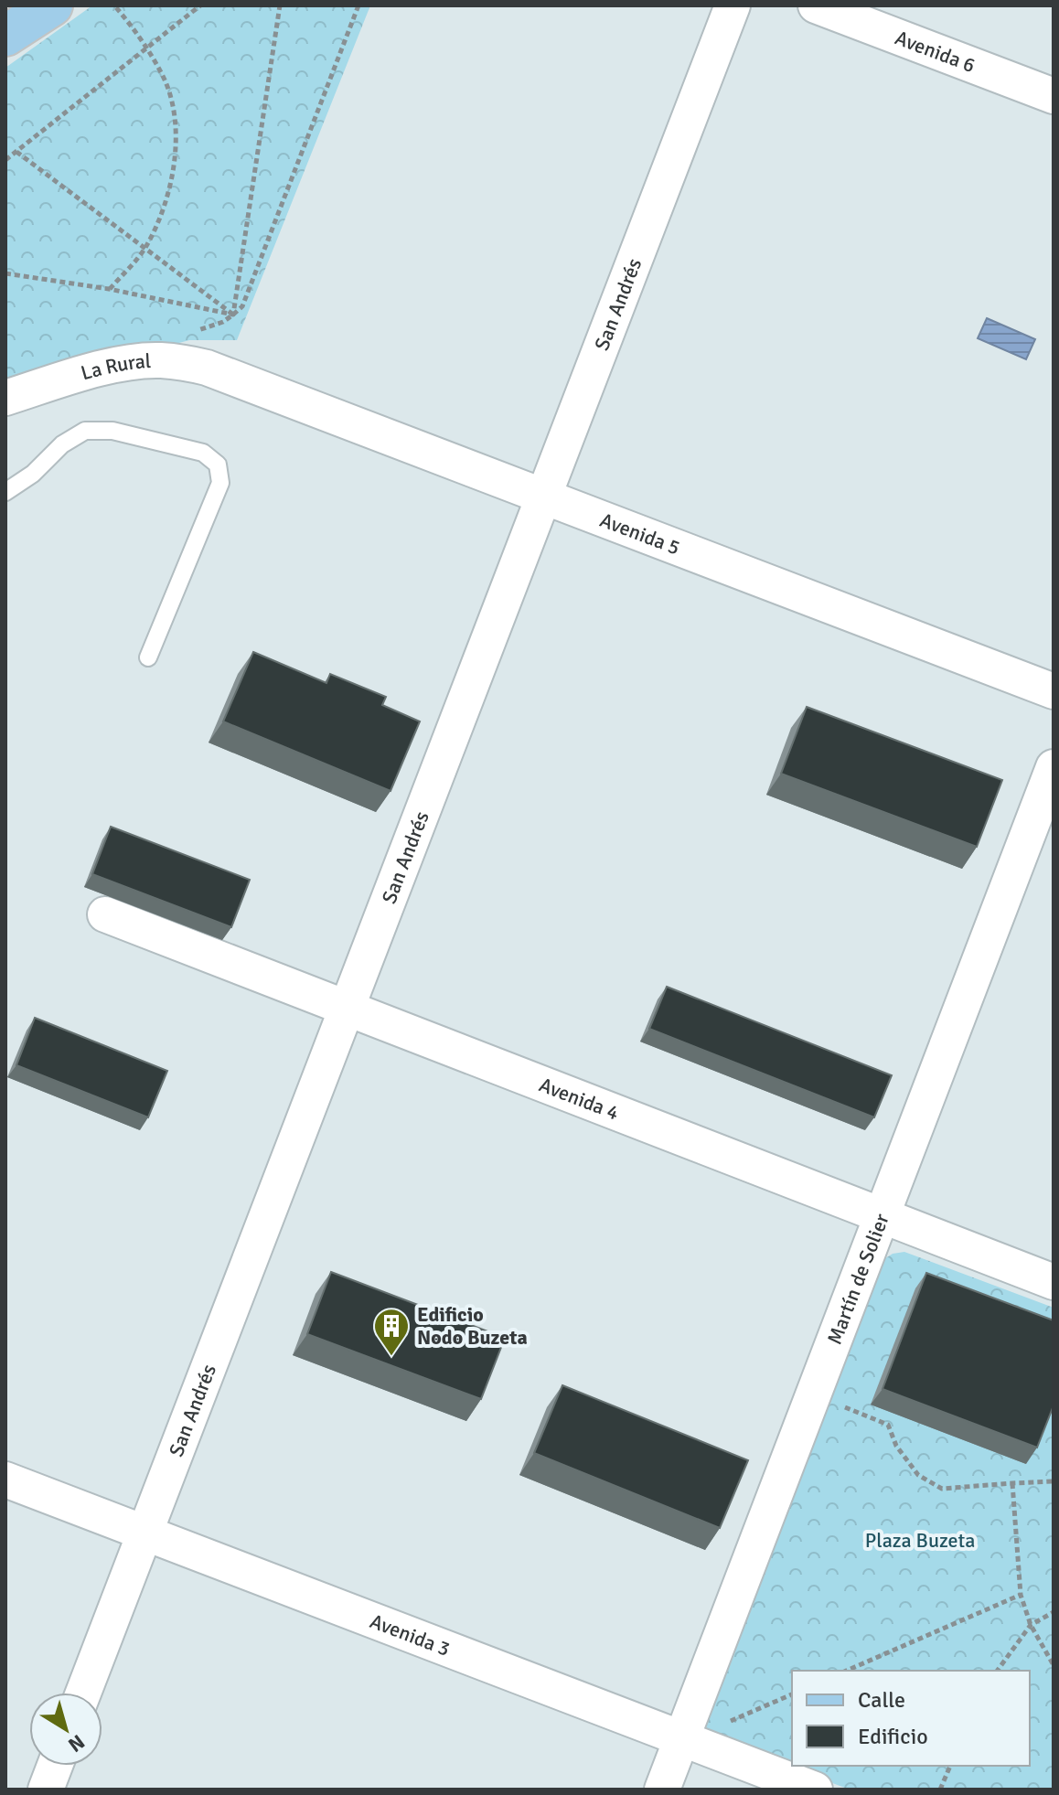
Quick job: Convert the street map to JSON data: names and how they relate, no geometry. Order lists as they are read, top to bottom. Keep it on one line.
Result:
{"streets":{"street":["Avenida 6","San Andrés","La Rural","Avenida 5","Avenida 4","Martín de Solier","Avenida 3"]},"crossings":[["San Andrés","Avenida 5"],["San Andrés","Avenida 4"],["San Andrés","Avenida 3"],["La Rural","Avenida 5"],["Avenida 4","Martín de Solier"],["Martín de Solier","Avenida 3"]],"parks":["Plaza Buzeta"],"places":{"building":["Edificio Nodo Buzeta"]},"legend":["Calle","Edificio"],"north":"bottom right"}
